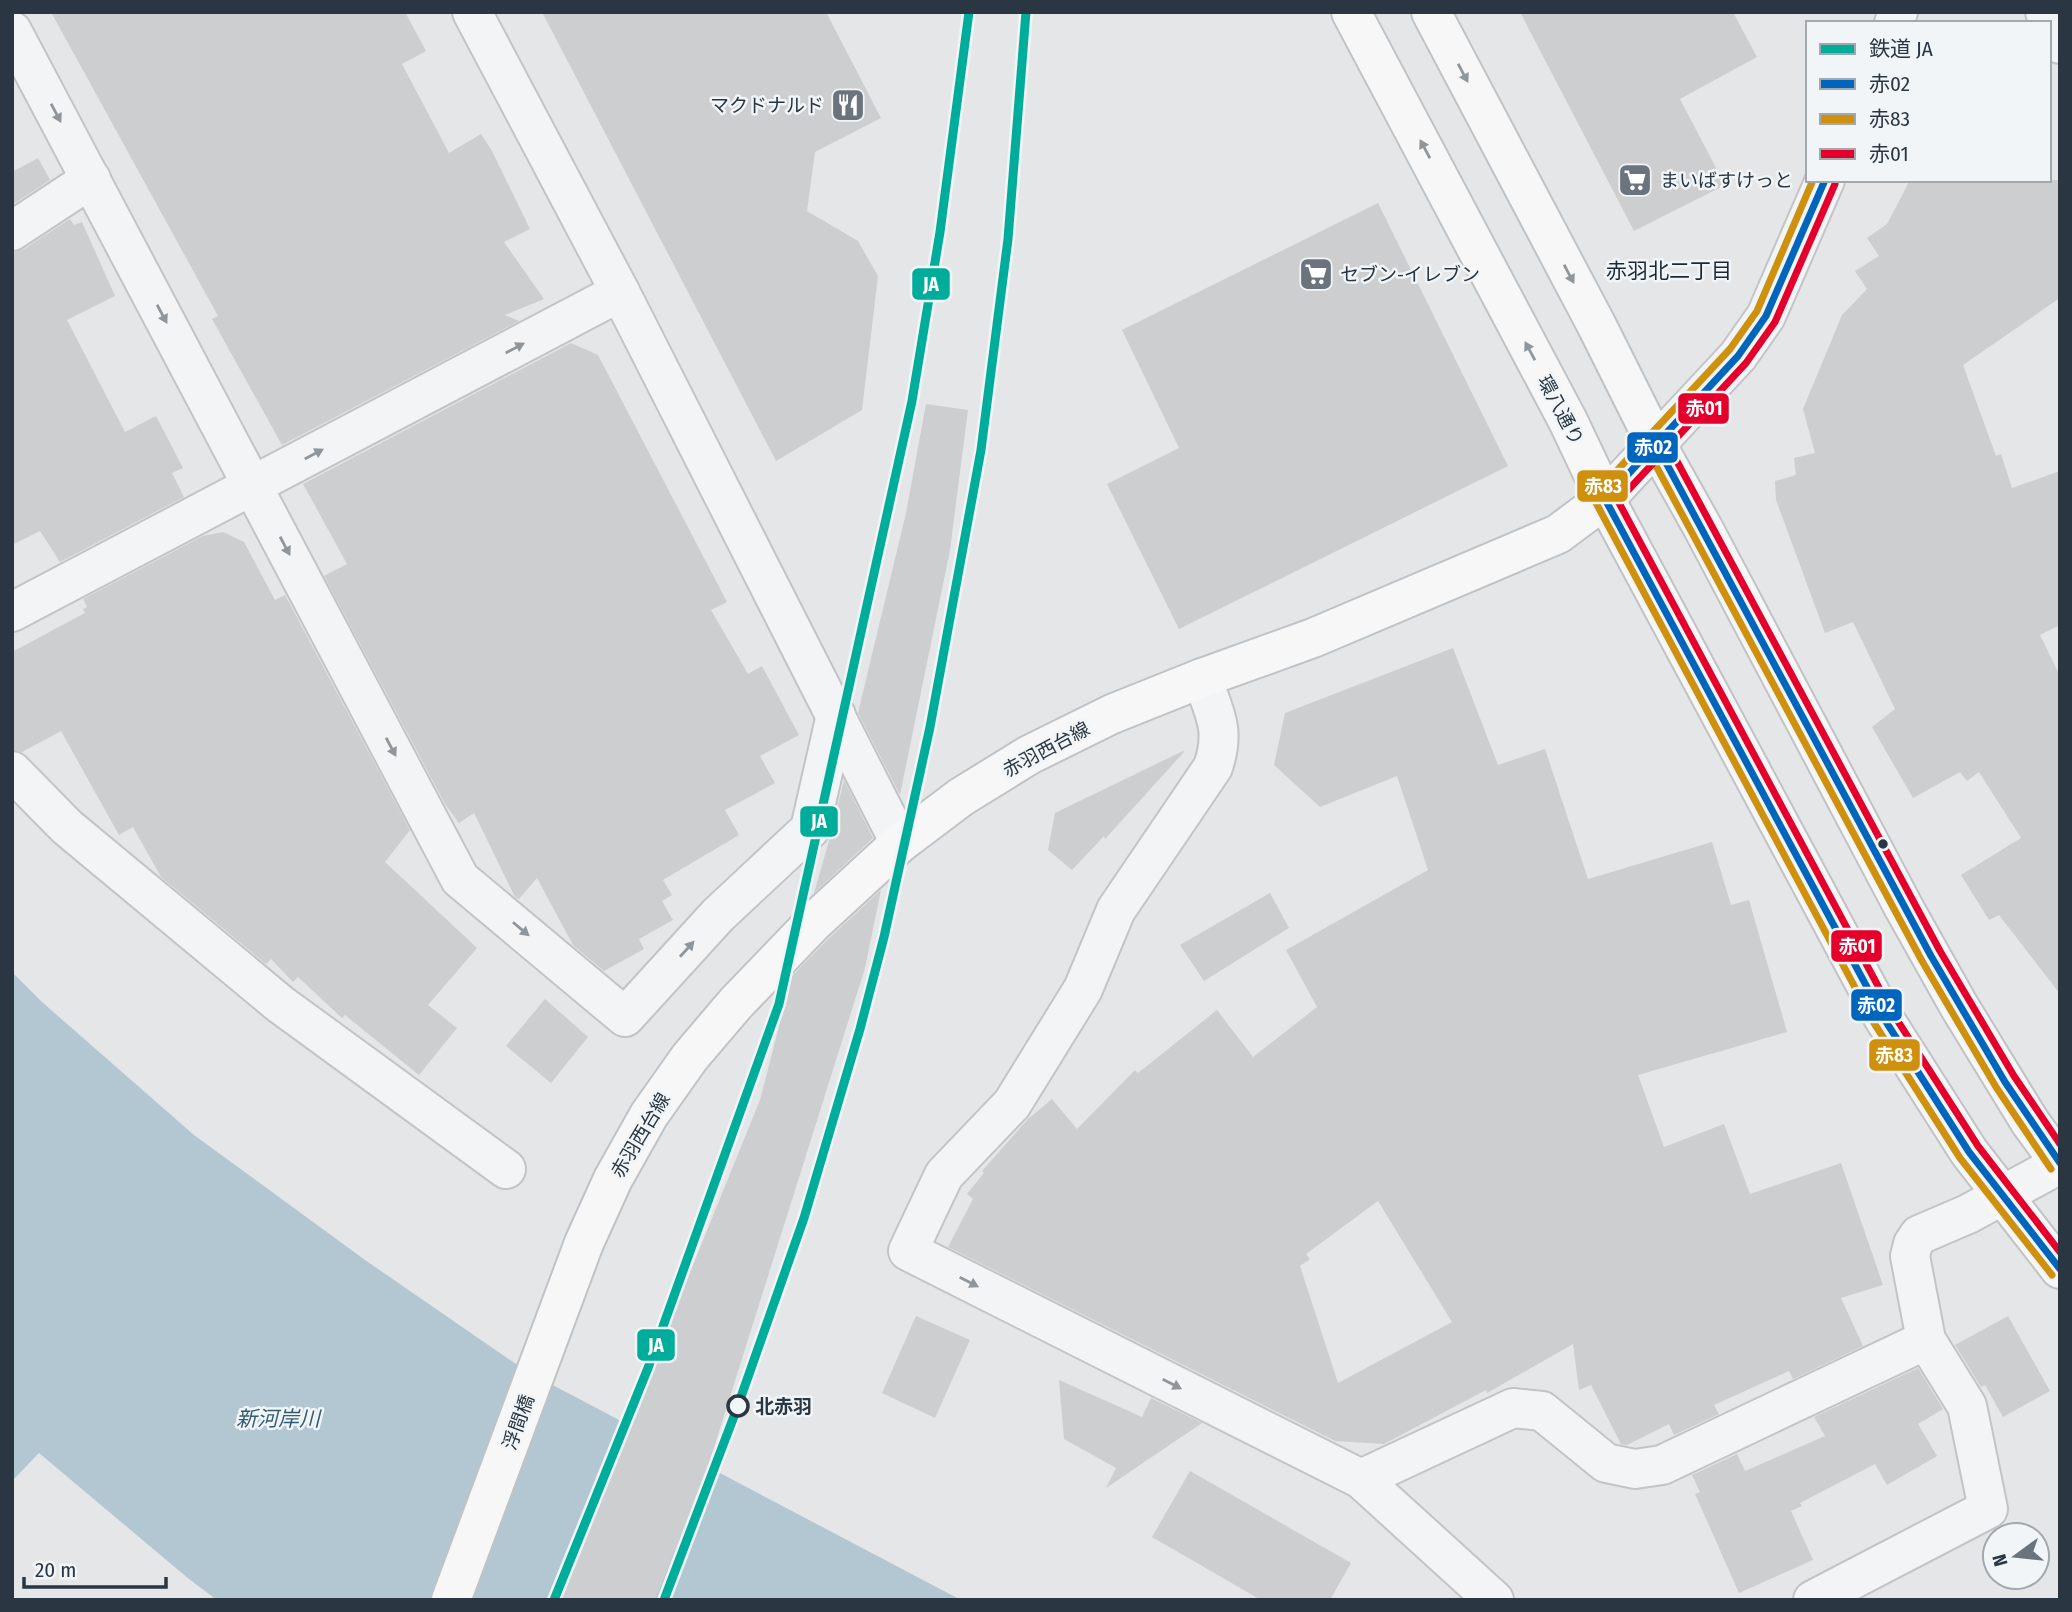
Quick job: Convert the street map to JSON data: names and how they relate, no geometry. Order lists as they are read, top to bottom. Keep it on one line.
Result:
{"streets":{"main road":["環八通り","赤羽西台線","浮間橋"]},"crossings":[["環八通り","赤羽西台線"],["赤羽西台線","浮間橋"]],"districts":["赤羽北二丁目"],"water":["新河岸川"],"places":{"restaurant":["マクドナルド"],"supermarket":["まいばすけっと","セブン-イレブン"],"other":["北赤羽"]},"lines":["rail line JA","transit line 赤02","transit line 赤83","transit line 赤01"],"legend":["鉄道 JA","赤02","赤83","赤01"],"scale_bar":"20 m","north":"left"}
